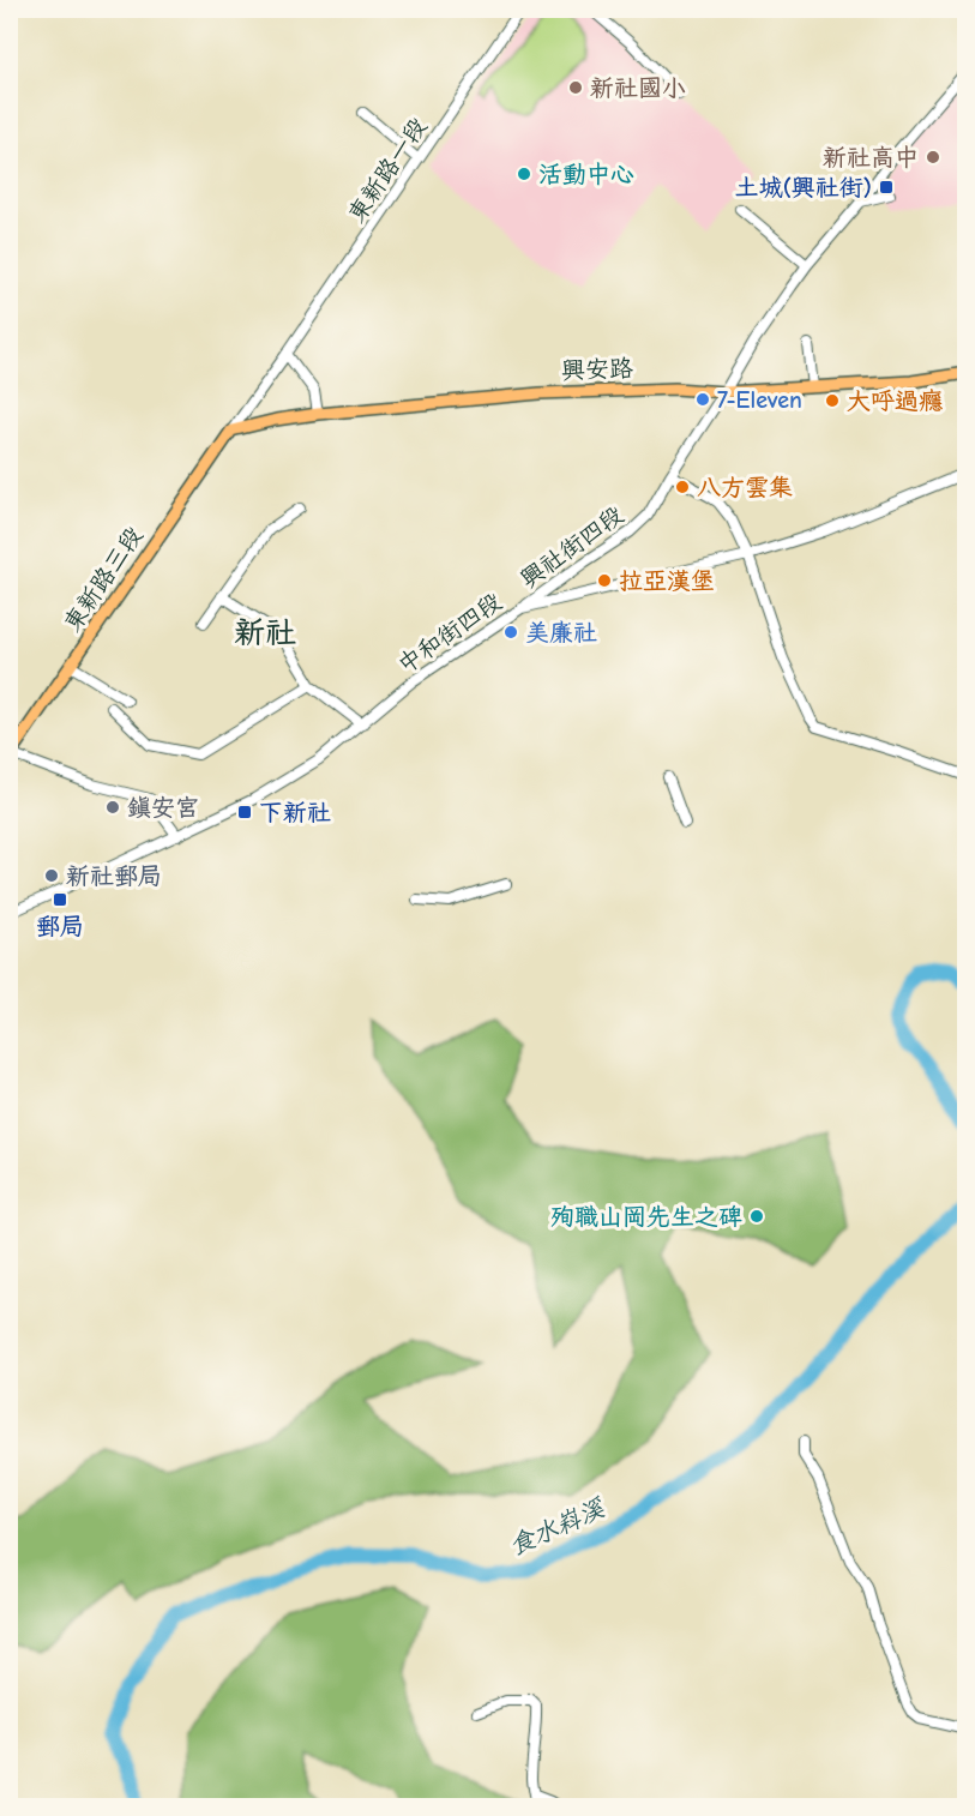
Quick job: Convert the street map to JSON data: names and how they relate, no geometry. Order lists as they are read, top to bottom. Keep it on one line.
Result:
{"streets":{"main road":["興安路","東新路三段"],"street":["東新路一段","興社街四段","中和街四段"]},"crossings":[["東新路一段","興安路"],["東新路一段","東新路三段"],["興安路","興社街四段"],["興安路","東新路三段"],["興社街四段","中和街四段"]],"districts":["新社"],"water":["食水嵙溪"],"places":{"other":["新社國小","新社高中","活動中心","7-Eleven","大呼過癮","八方雲集","拉亞漢堡","美廉社","鎮安宮","新社郵局","殉職山岡先生之碑"],"transit":["土城(興社街)","下新社","郵局"]}}
